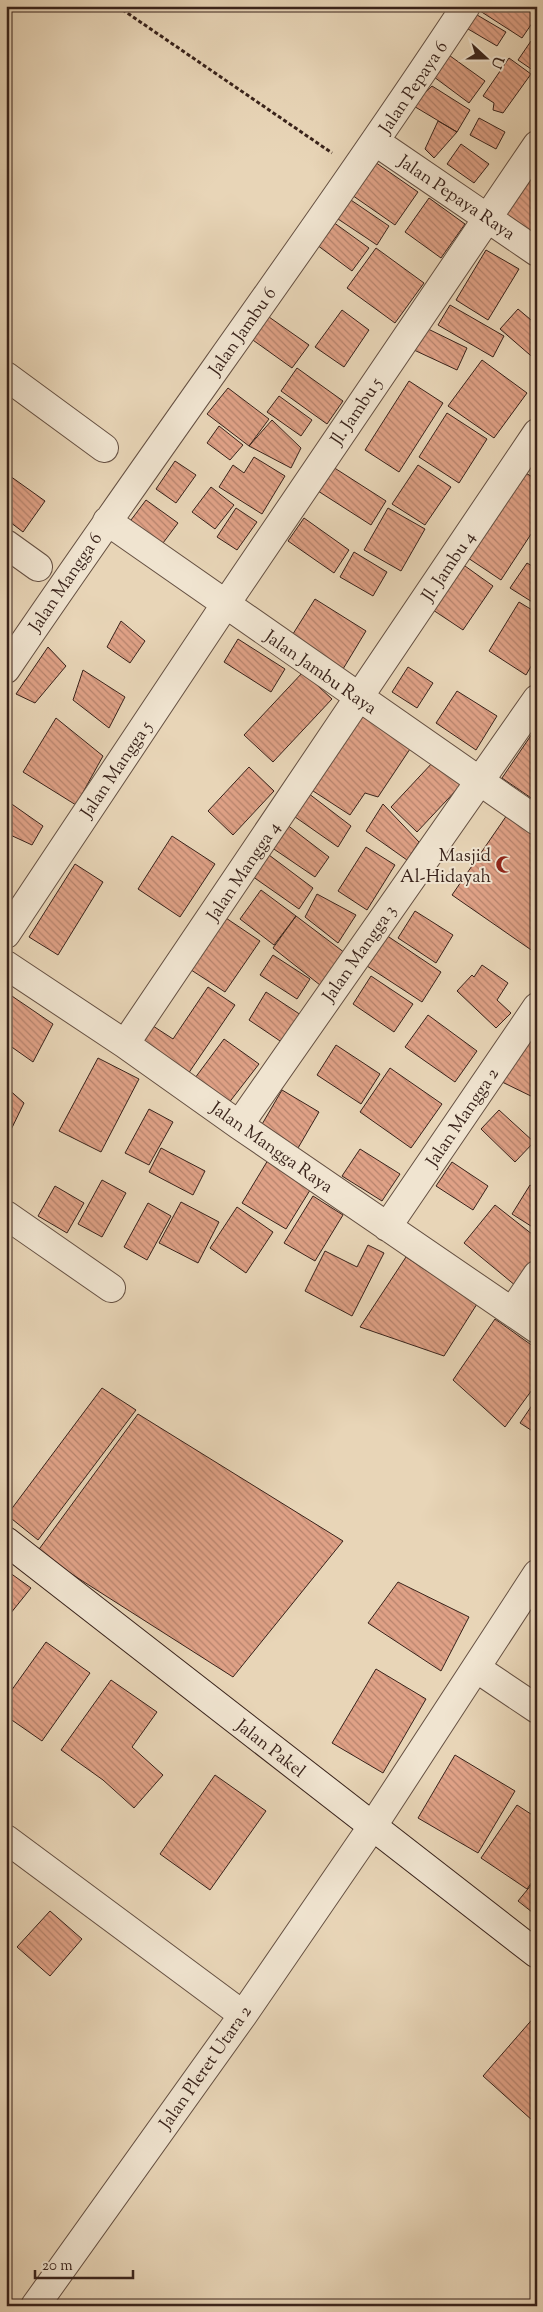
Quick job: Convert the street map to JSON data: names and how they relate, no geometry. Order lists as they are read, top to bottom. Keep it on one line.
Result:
{"streets":{"street":["Jalan Pepaya 6","Jalan Pepaya Raya","Jalan Jambu 6","Jl. Jambu 5","Jl. Jambu 4","Jalan Mangga 6","Jalan Jambu Raya","Jalan Mangga 5","Jalan Mangga 4","Jalan Mangga 3","Jalan Mangga 2","Jalan Mangga Raya","Jalan Pakel","Jalan Pleret Utara 2"]},"crossings":[["Jalan Pepaya 6","Jalan Pepaya Raya"],["Jalan Pepaya 6","Jalan Jambu 6"],["Jalan Pepaya Raya","Jalan Jambu 6"],["Jalan Pepaya Raya","Jl. Jambu 5"],["Jalan Jambu 6","Jalan Mangga 6"],["Jalan Jambu 6","Jalan Jambu Raya"],["Jl. Jambu 5","Jalan Jambu Raya"],["Jl. Jambu 5","Jalan Mangga 5"],["Jl. Jambu 4","Jalan Jambu Raya"],["Jl. Jambu 4","Jalan Mangga 4"],["Jalan Mangga 6","Jalan Jambu Raya"],["Jalan Jambu Raya","Jalan Mangga 5"],["Jalan Jambu Raya","Jalan Mangga 4"],["Jalan Jambu Raya","Jalan Mangga 3"],["Jalan Mangga 4","Jalan Mangga Raya"],["Jalan Mangga 3","Jalan Mangga Raya"],["Jalan Mangga 2","Jalan Mangga Raya"],["Jalan Pakel","Jalan Pleret Utara 2"]],"places":{"mosque":["Masjid Al-Hidayah"]},"scale_bar":"20 m","north":"right"}
